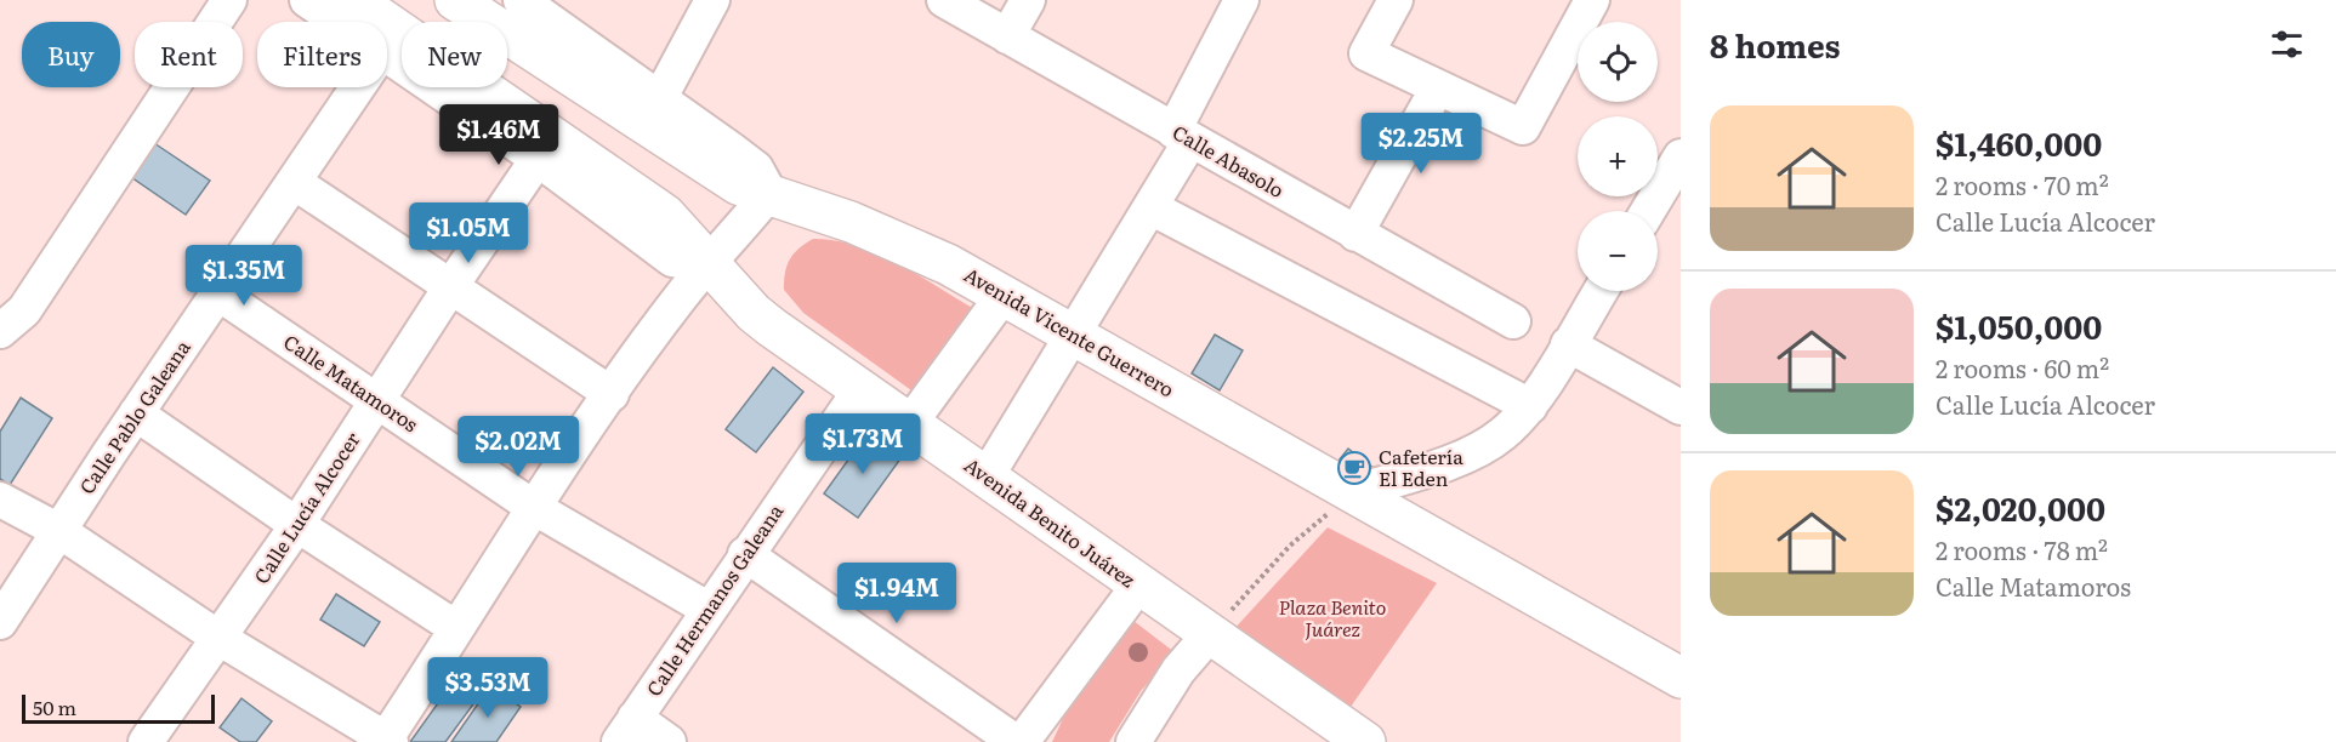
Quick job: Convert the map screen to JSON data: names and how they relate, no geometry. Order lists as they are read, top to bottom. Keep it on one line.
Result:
{"streets":{"main road":["Avenida Vicente Guerrero","Avenida Benito Juárez"],"street":["Calle Abasolo","Calle Matamoros","Calle Pablo Galeana","Calle Lucía Alcocer","Calle Hermanos Galeana"]},"crossings":[["Calle Matamoros","Calle Pablo Galeana"],["Calle Matamoros","Calle Lucía Alcocer"],["Calle Matamoros","Calle Hermanos Galeana"],["Avenida Benito Juárez","Calle Hermanos Galeana"]],"parks":["Plaza Benito Juárez"],"places":{"cafe":["Cafetería El Eden"]},"scale_bar":"50 m","page":{"heading":"8 homes","map_buttons":["+","−"],"chip":["Buy","Rent","Filters","New"],"list":[{"name":"$1,460,000","note":"2 rooms · 70 m² · Calle Lucía Alcocer"},{"name":"$1,050,000","note":"2 rooms · 60 m² · Calle Lucía Alcocer"},{"name":"$2,020,000","note":"2 rooms · 78 m² · Calle Matamoros"}],"price":["$1.46M","$2.25M","$1.05M","$1.35M","$1.73M","$2.02M","$1.94M","$3.53M"],"scale":"50 m"}}
